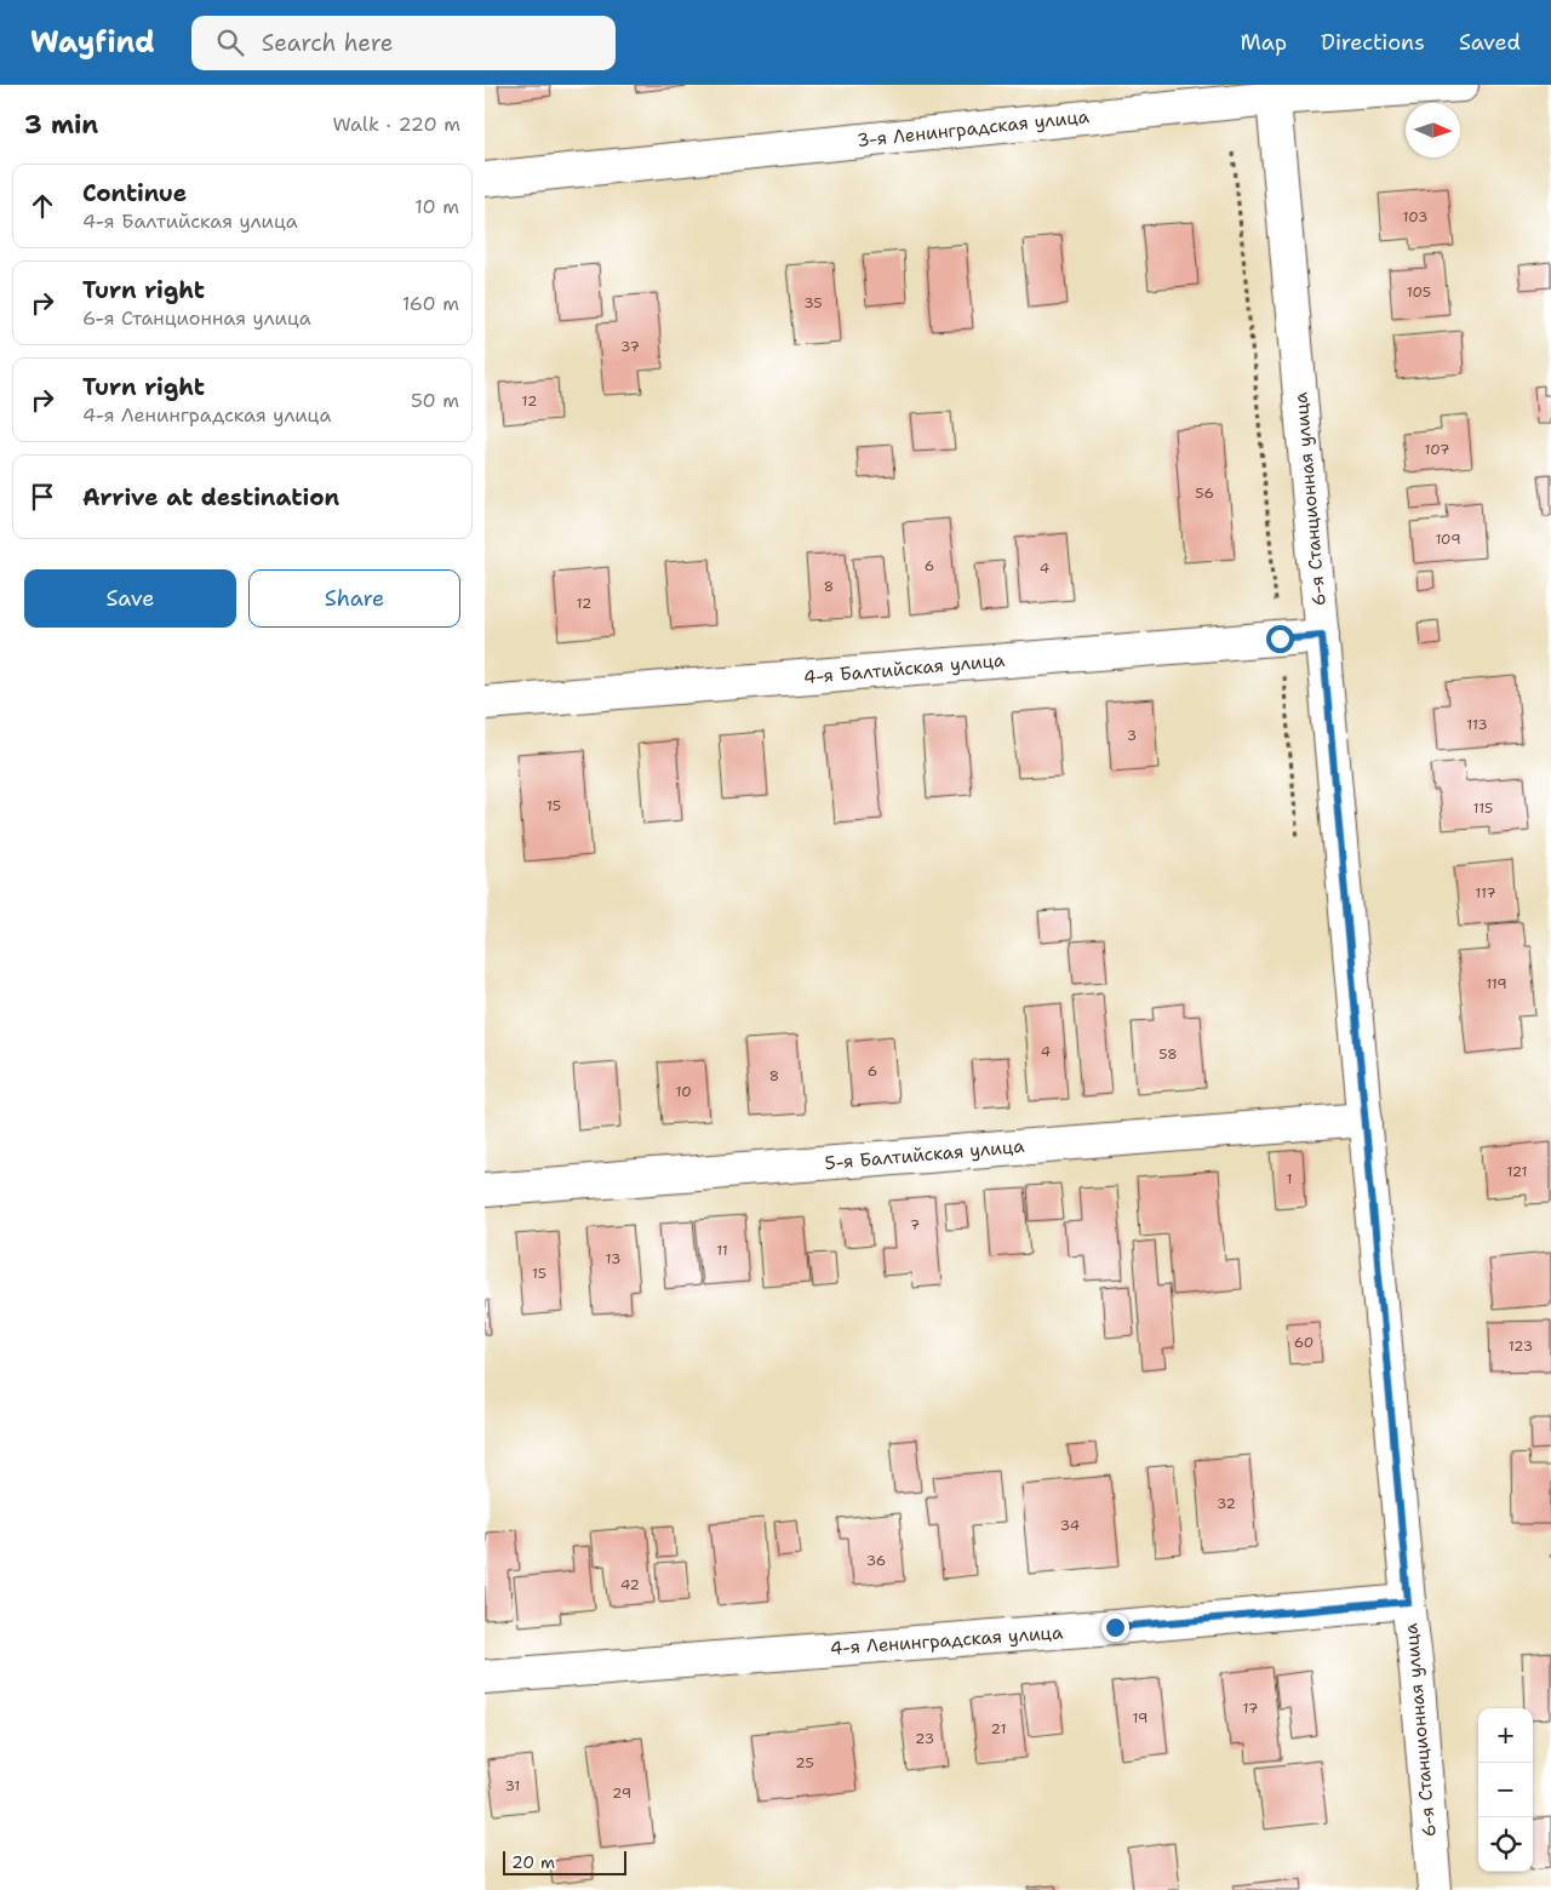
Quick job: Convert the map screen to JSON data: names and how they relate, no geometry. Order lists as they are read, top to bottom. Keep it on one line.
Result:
{"streets":{"street":["3-я Ленинградская улица","6-я Станционная улица","4-я Балтийская улица","5-я Балтийская улица","4-я Ленинградская улица"]},"crossings":[["3-я Ленинградская улица","6-я Станционная улица"],["6-я Станционная улица","4-я Балтийская улица"],["6-я Станционная улица","5-я Балтийская улица"],["6-я Станционная улица","4-я Ленинградская улица"]],"house_numbers":["103","105","35","37","12","107","56","109","6","4","8","12","113","3","15","115","117","119","4","58","6","8","10","121","1","7","11","13","15","60","123","32","34","36","42","17","19","21","23","25","31","29"],"scale_bar":"20 m","north":"right","page":{"header":"Wayfind","search":"Search here","nav":["Map","Directions","Saved"],"heading":["3 min","Walk · 220 m"],"list":[["Continue","4-я Балтийская улица","10 m"],["Turn right","6-я Станционная улица","160 m"],["Turn right","4-я Ленинградская улица","50 m"],"Arrive at destination"],"buttons":["Save","Share"],"map_buttons":["+","−"],"scale":"20 m"}}
